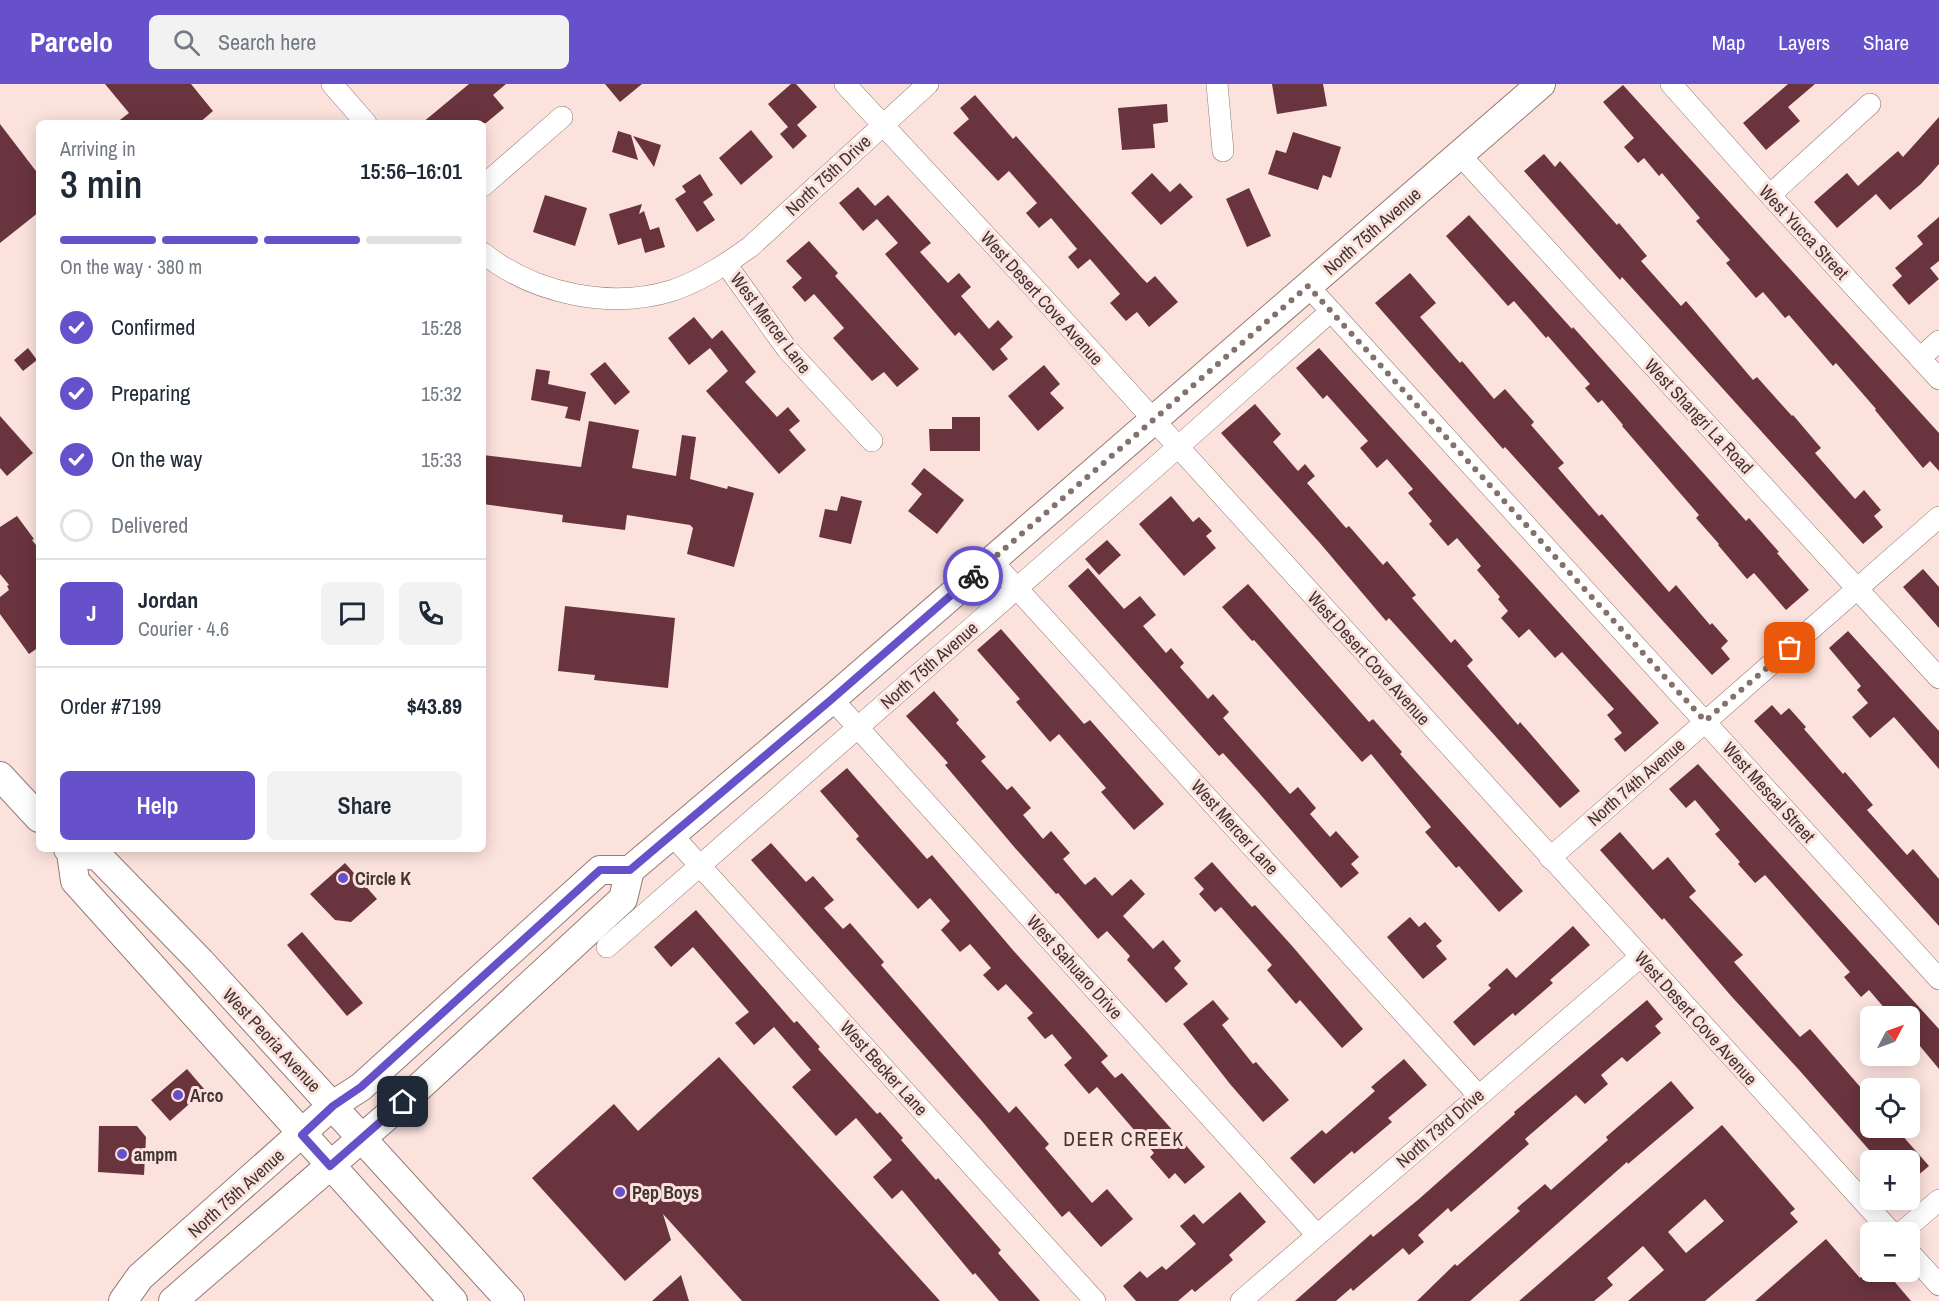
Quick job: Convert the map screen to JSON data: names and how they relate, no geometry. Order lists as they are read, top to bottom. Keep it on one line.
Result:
{"streets":{"main road":["North 75th Avenue","West Peoria Avenue"],"street":["North 75th Drive","West Yucca Street","West Desert Cove Avenue","West Mercer Lane","West Shangri La Road","North 74th Avenue","West Mescal Street","West Sahuaro Drive","West Becker Lane","North 73rd Drive"]},"crossings":[["North 75th Drive","West Desert Cove Avenue"],["North 75th Drive","West Mercer Lane"],["North 75th Avenue","West Desert Cove Avenue"],["North 75th Avenue","West Mercer Lane"],["North 75th Avenue","West Shangri La Road"],["North 75th Avenue","West Mescal Street"],["North 75th Avenue","West Sahuaro Drive"],["North 75th Avenue","West Peoria Avenue"],["North 75th Avenue","West Becker Lane"],["West Desert Cove Avenue","North 74th Avenue"],["West Desert Cove Avenue","North 73rd Drive"],["West Mercer Lane","North 73rd Drive"],["West Shangri La Road","North 74th Avenue"],["North 74th Avenue","West Mescal Street"],["West Sahuaro Drive","North 73rd Drive"]],"districts":["DEER CREEK"],"places":["Circle K","Arco","ampm","Pep Boys"],"north":"top right","page":{"header":"Parcelo","search":"Search here","nav":["Map","Layers","Share"],"heading":["3 min","Arriving in","15:56–16:01"],"panel":["Jordan","Courier · 4.6","Order #7199","$43.89"],"bar":"On the way · 380 m","list":[["Confirmed","15:28"],["Preparing","15:32"],["On the way","15:33"],"Delivered"],"round":"J","buttons":["Help","Share"],"map_buttons":["+","−"]}}
